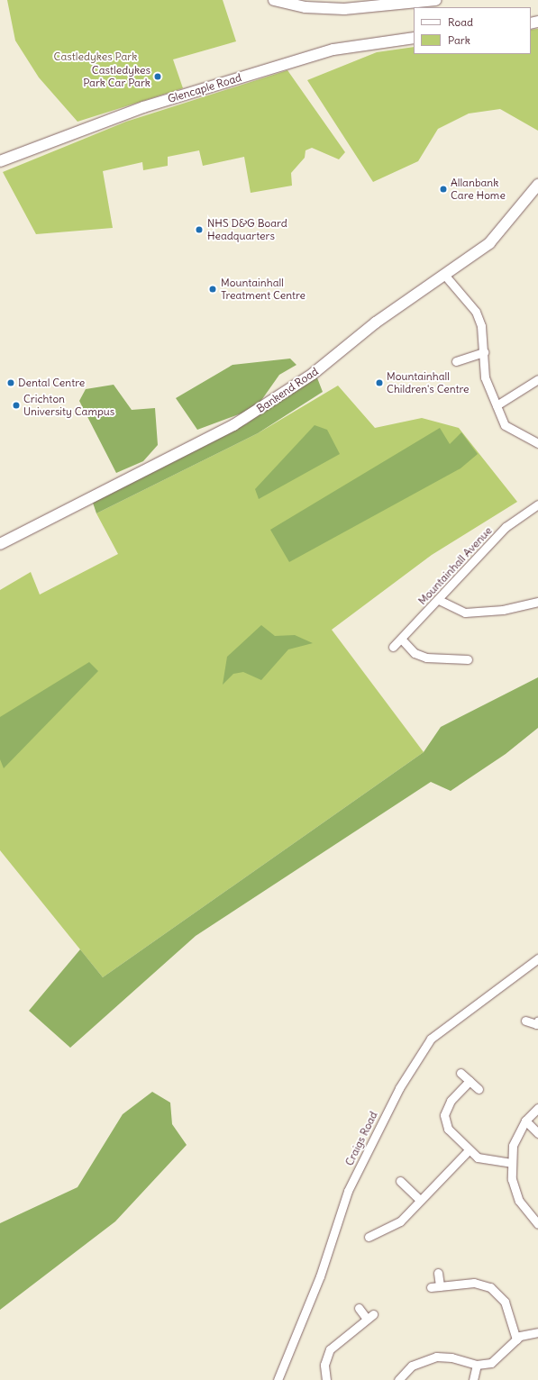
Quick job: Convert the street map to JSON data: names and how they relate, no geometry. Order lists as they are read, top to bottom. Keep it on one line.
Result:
{"streets":{"street":["Glencaple Road","Bankend Road","Mountainhall Avenue","Craigs Road"]},"parks":["Castledykes Park"],"places":["Castledykes Park Car Park","Allanbank Care Home","NHS D&G Board Headquarters","Mountainhall Treatment Centre","Dental Centre","Mountainhall Children's Centre","Crichton University Campus"],"legend":["Road","Park"]}
